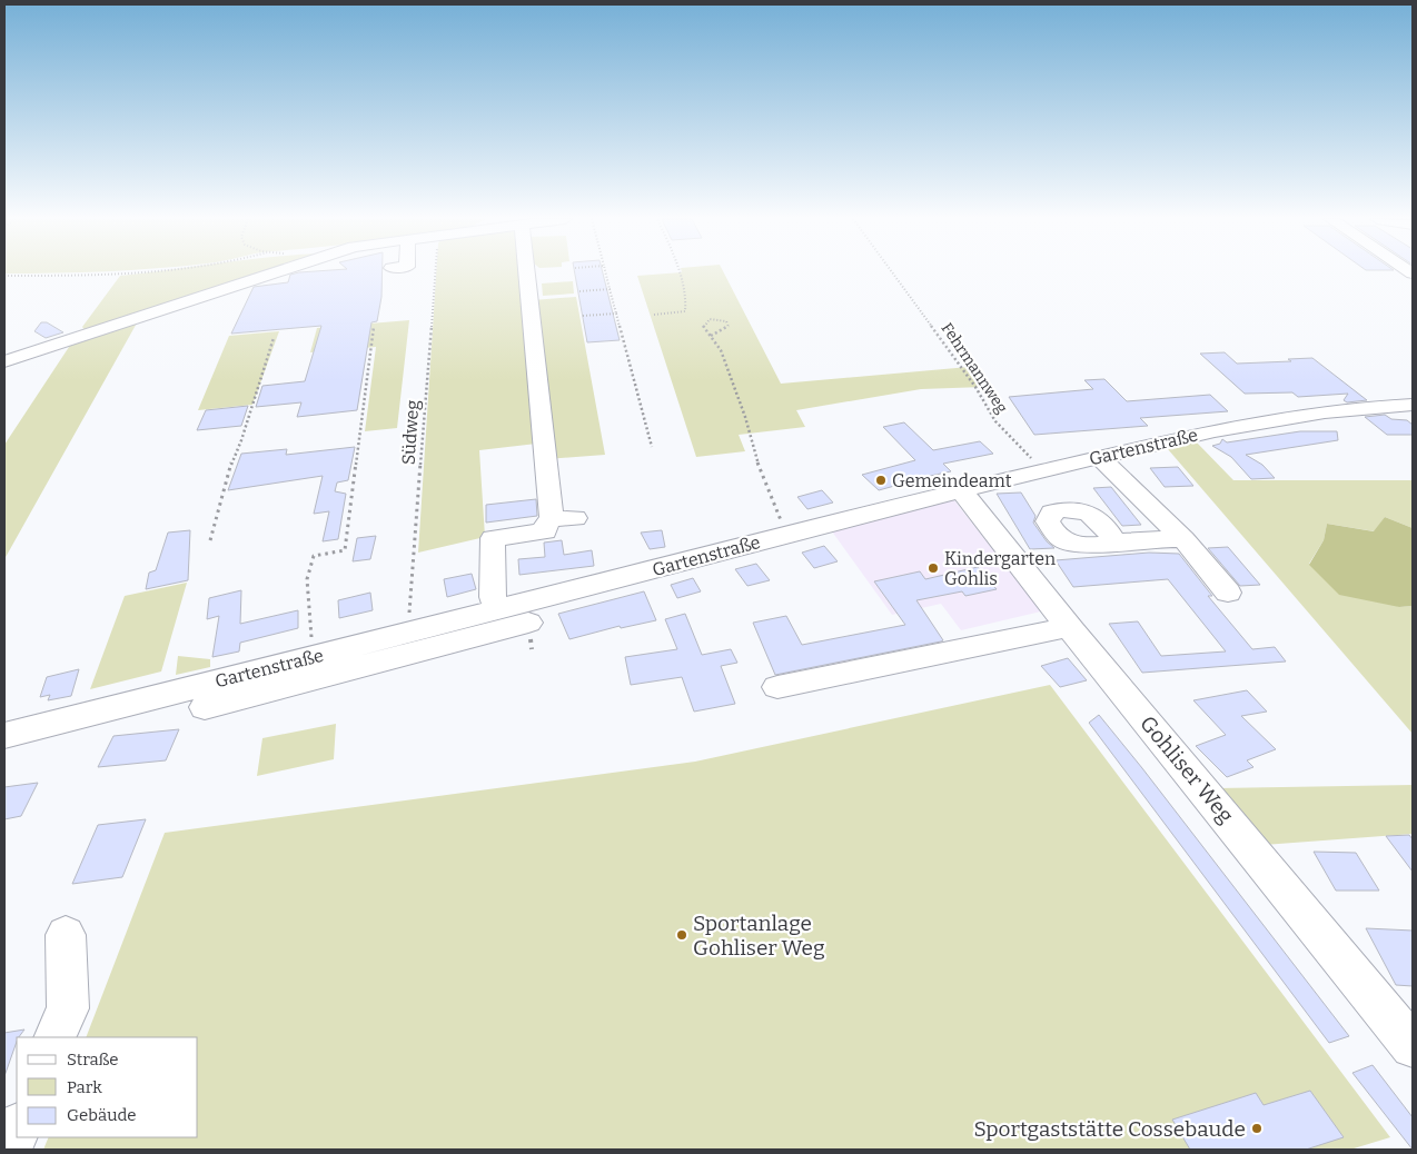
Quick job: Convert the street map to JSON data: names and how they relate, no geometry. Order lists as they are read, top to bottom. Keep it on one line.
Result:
{"streets":{"street":["Gartenstraße","Gohliser Weg"],"path":["Fehrmannweg","Südweg"]},"crossings":[["Fehrmannweg","Gartenstraße"],["Südweg","Gartenstraße"],["Gartenstraße","Gohliser Weg"]],"places":["Gemeindeamt","Kindergarten Gohlis","Sportanlage Gohliser Weg","Sportgaststätte Cossebaude"],"legend":["Straße","Park","Gebäude"]}
